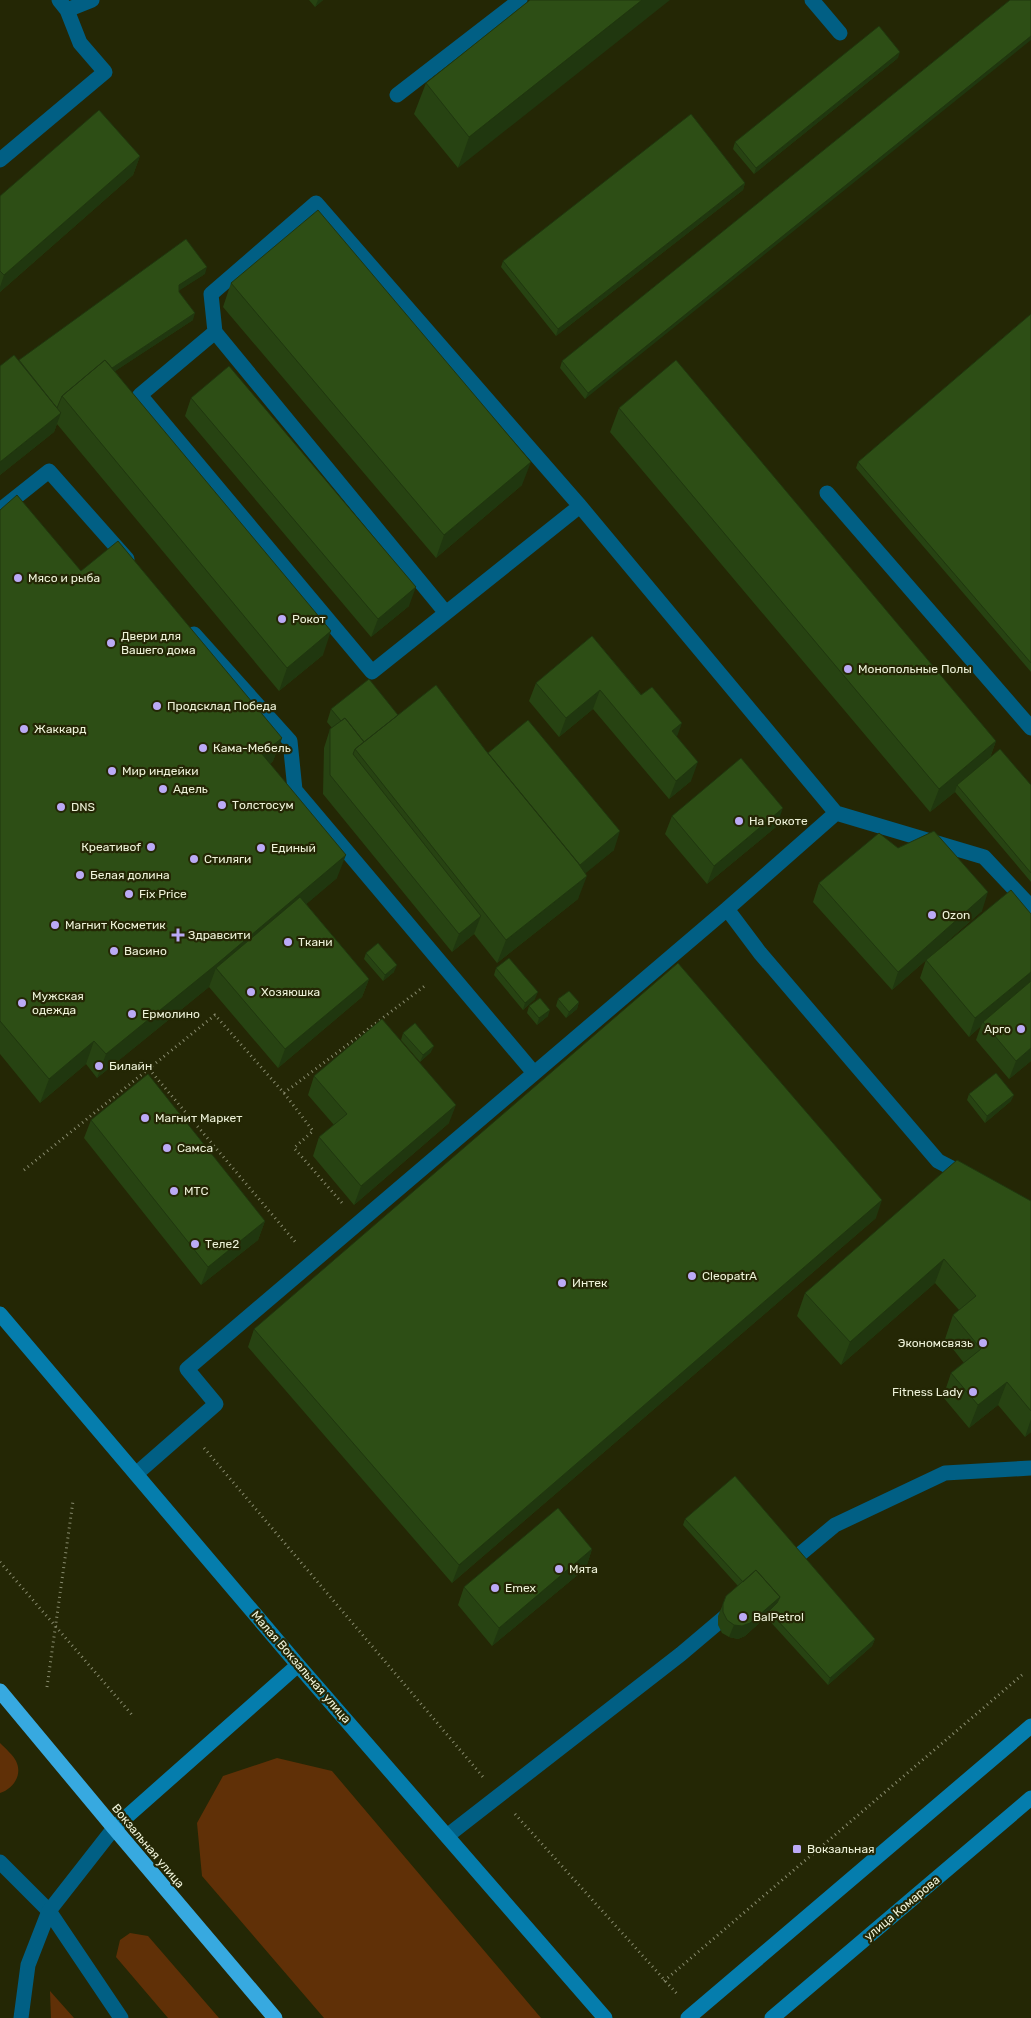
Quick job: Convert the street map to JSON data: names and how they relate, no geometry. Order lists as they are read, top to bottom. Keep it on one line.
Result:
{"streets":{"highway":["Вокзальная улица"],"main road":["Малая Вокзальная улица","улица Комарова"]},"places":{"other":["Мясо и рыба","Рокот","Двери для Вашего дома","Монопольные Полы","Продсклад Победа","Жаккард","Кама-Мебель","Мир индейки","Адель","Толстосум","DNS","На Рокоте","Креативоf","Единый","Стиляги","Белая долина","Fix Price","Ozon","Магнит Косметик","Ткани","Васино","Хозяюшка","Мужская одежда","Ермолино","Арго","Билайн","Магнит Маркет","Самса","МТС","Теле2","CleopatrA","Интек","Экономсвязь","Fitness Lady","Мята","Emex","BalPetrol"],"health":["Здравсити"],"transit":["Вокзальная"]}}
